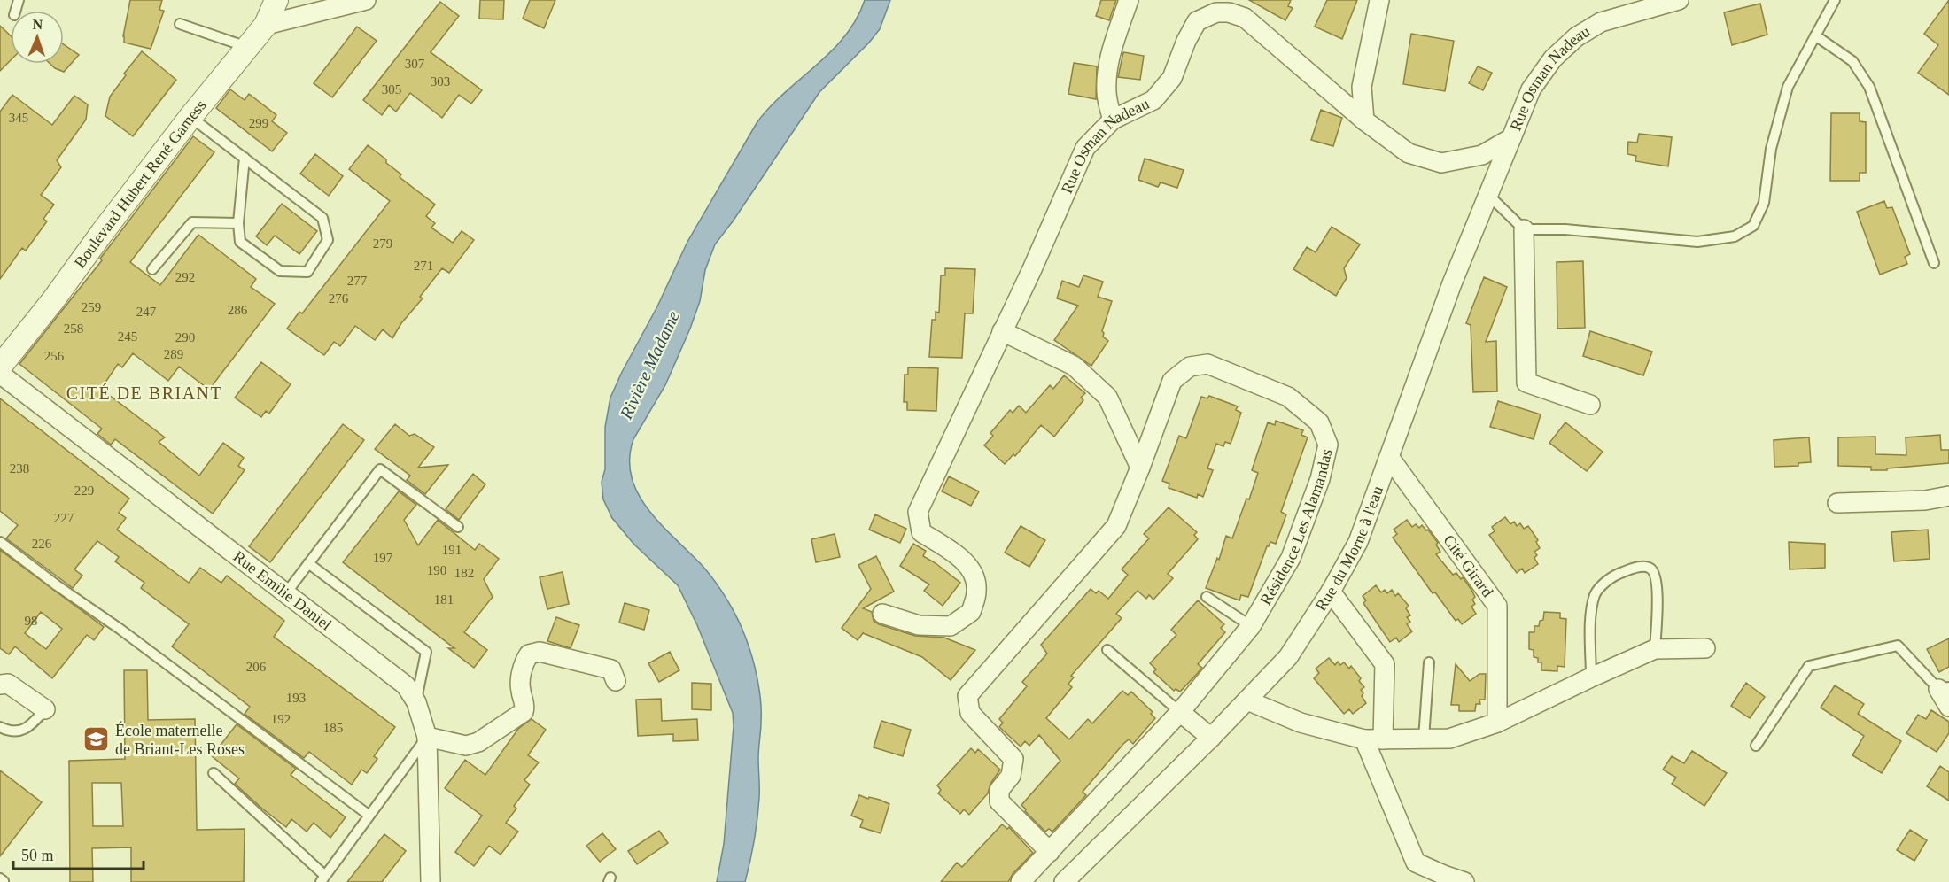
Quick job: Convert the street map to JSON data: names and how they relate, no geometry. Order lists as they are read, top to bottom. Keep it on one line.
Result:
{"streets":{"street":["Rue Osman Nadeau","Boulevard Hubert René Gamess","Résidence Les Alamandas","Rue du Morne à l'eau","Cité Girard","Rue Emilie Daniel"]},"crossings":[["Rue Osman Nadeau","Rue du Morne à l'eau"],["Rue du Morne à l'eau","Cité Girard"]],"districts":["CITÉ DE BRIANT"],"water":["Rivière Madame"],"places":{"school or university":["École maternelle de Briant-Les Roses"]},"house_numbers":["307","303","305","345","299","279","271","292","277","276","259","286","247","258","245","290","289","256","238","229","227","226","191","197","190","182","181","98","206","193","192","185"],"scale_bar":"50 m","north":"top"}
